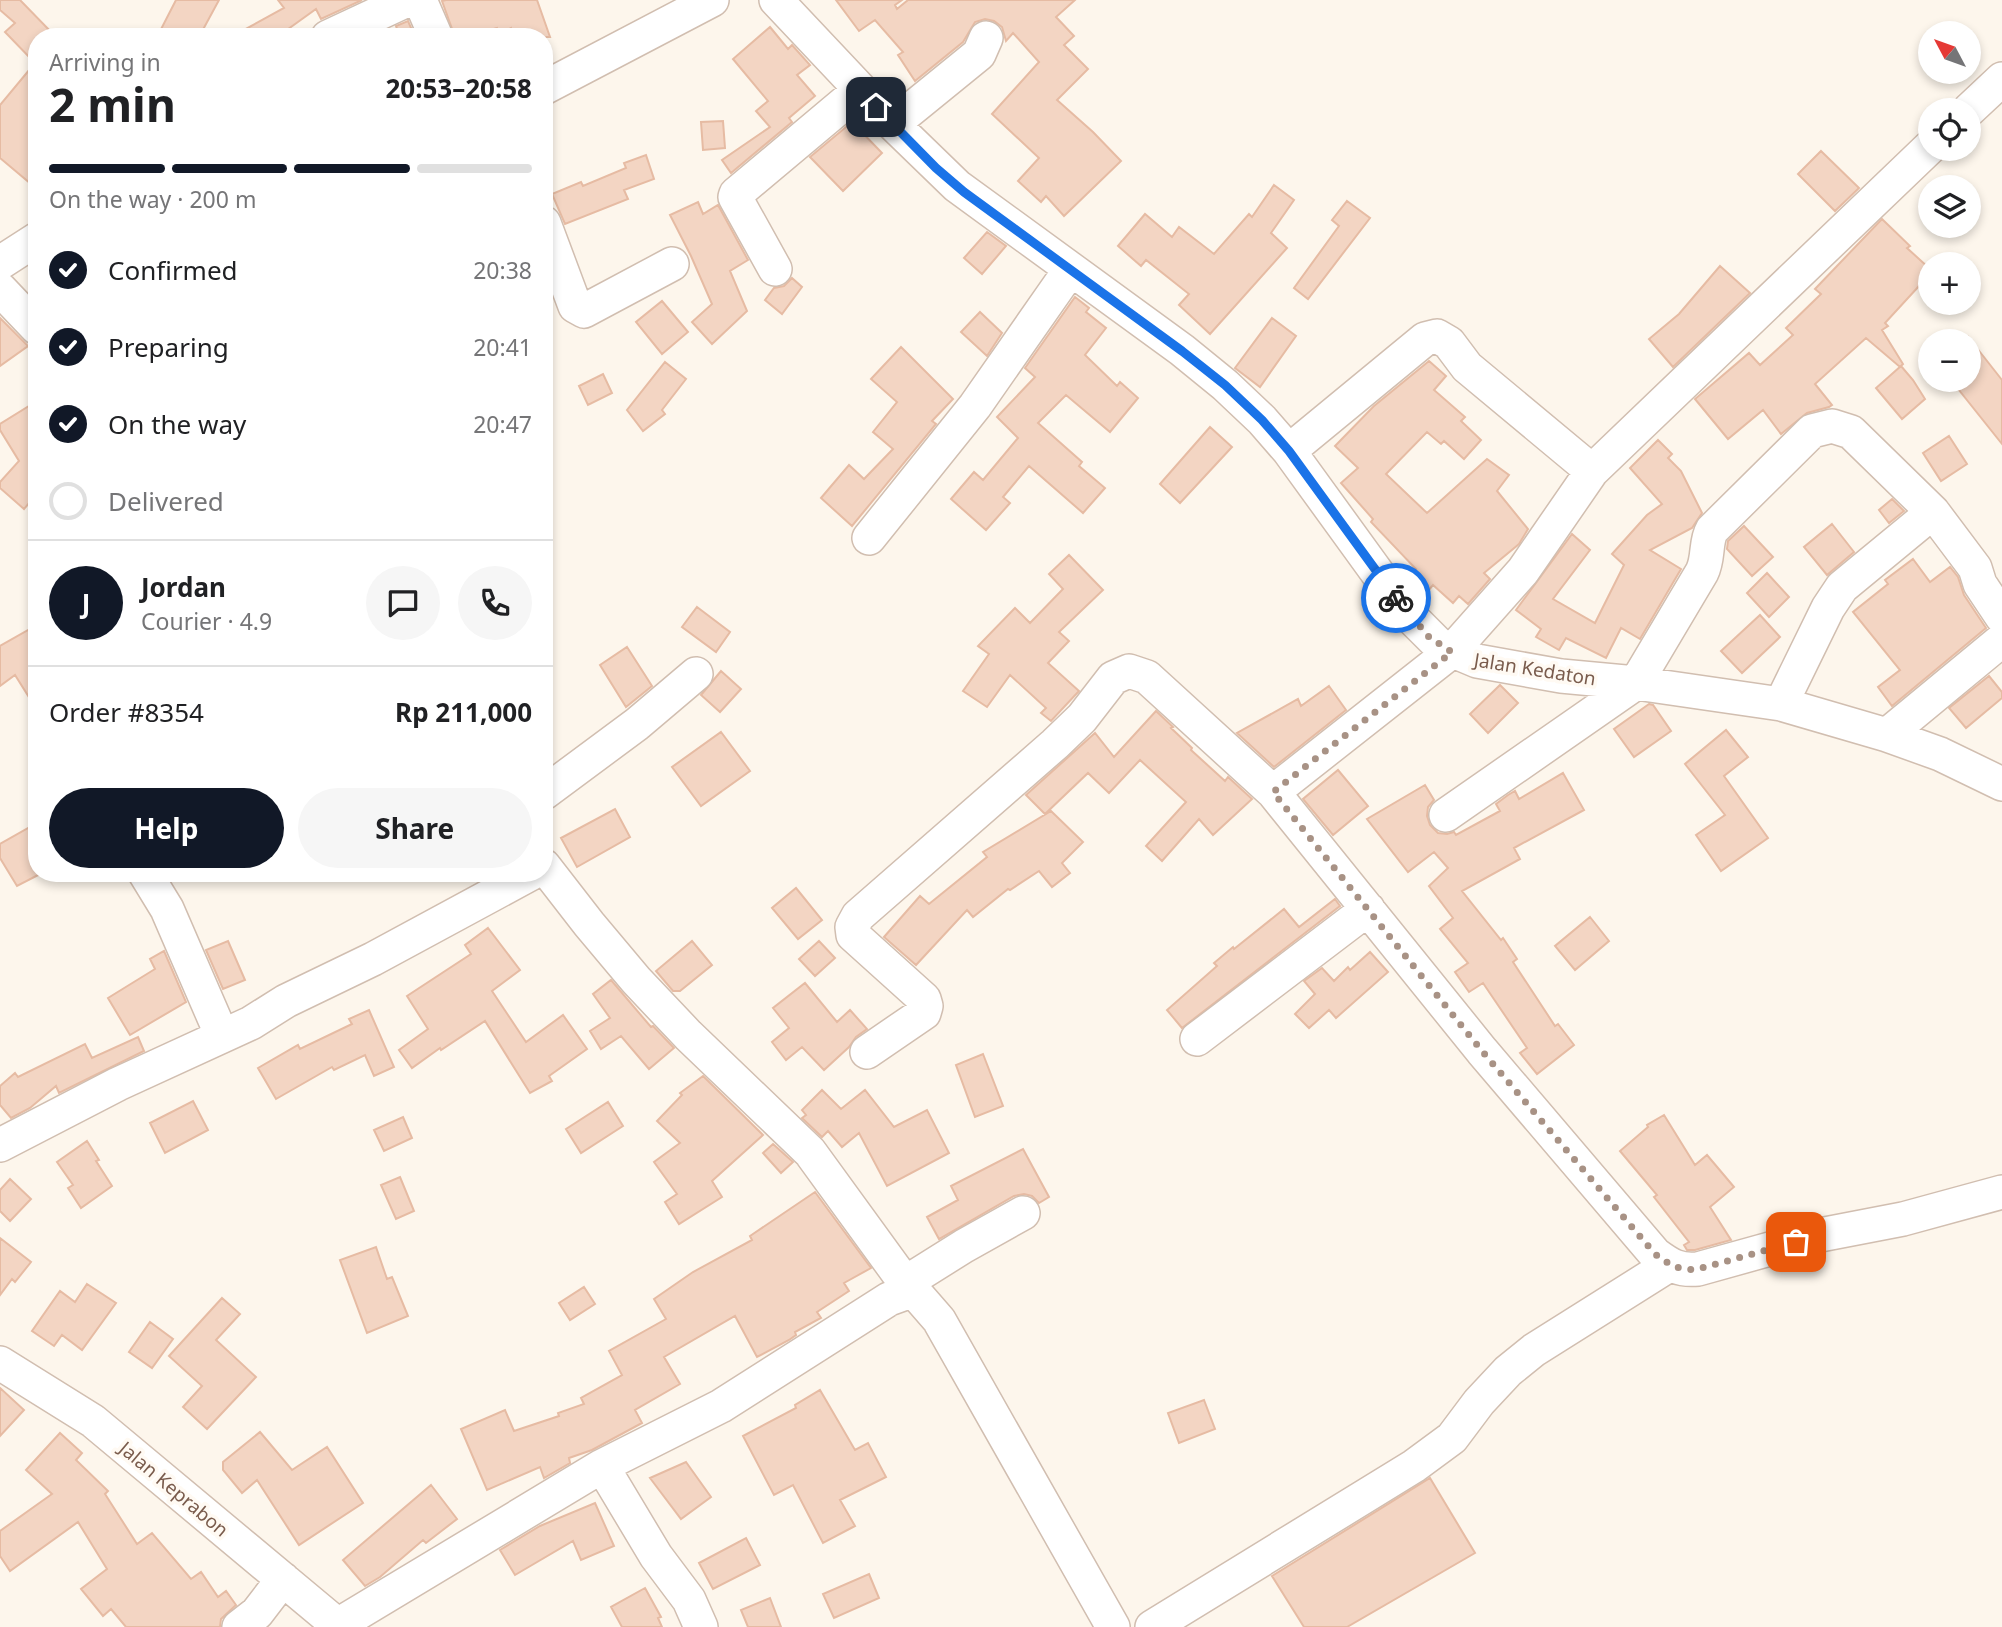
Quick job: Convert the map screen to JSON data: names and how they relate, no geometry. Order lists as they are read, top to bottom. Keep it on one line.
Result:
{"streets":{"street":["Jalan Kedaton","Jalan Keprabon"]},"north":"top left","page":{"map_buttons":["+","−"],"heading":["2 min","Arriving in","20:53–20:58"],"panel":["Jordan","Courier · 4.9","Order #8354","Rp 211,000"],"bar":"On the way · 200 m","list":[["Confirmed","20:38"],["Preparing","20:41"],["On the way","20:47"],"Delivered"],"round":"J","buttons":["Help","Share"]}}
